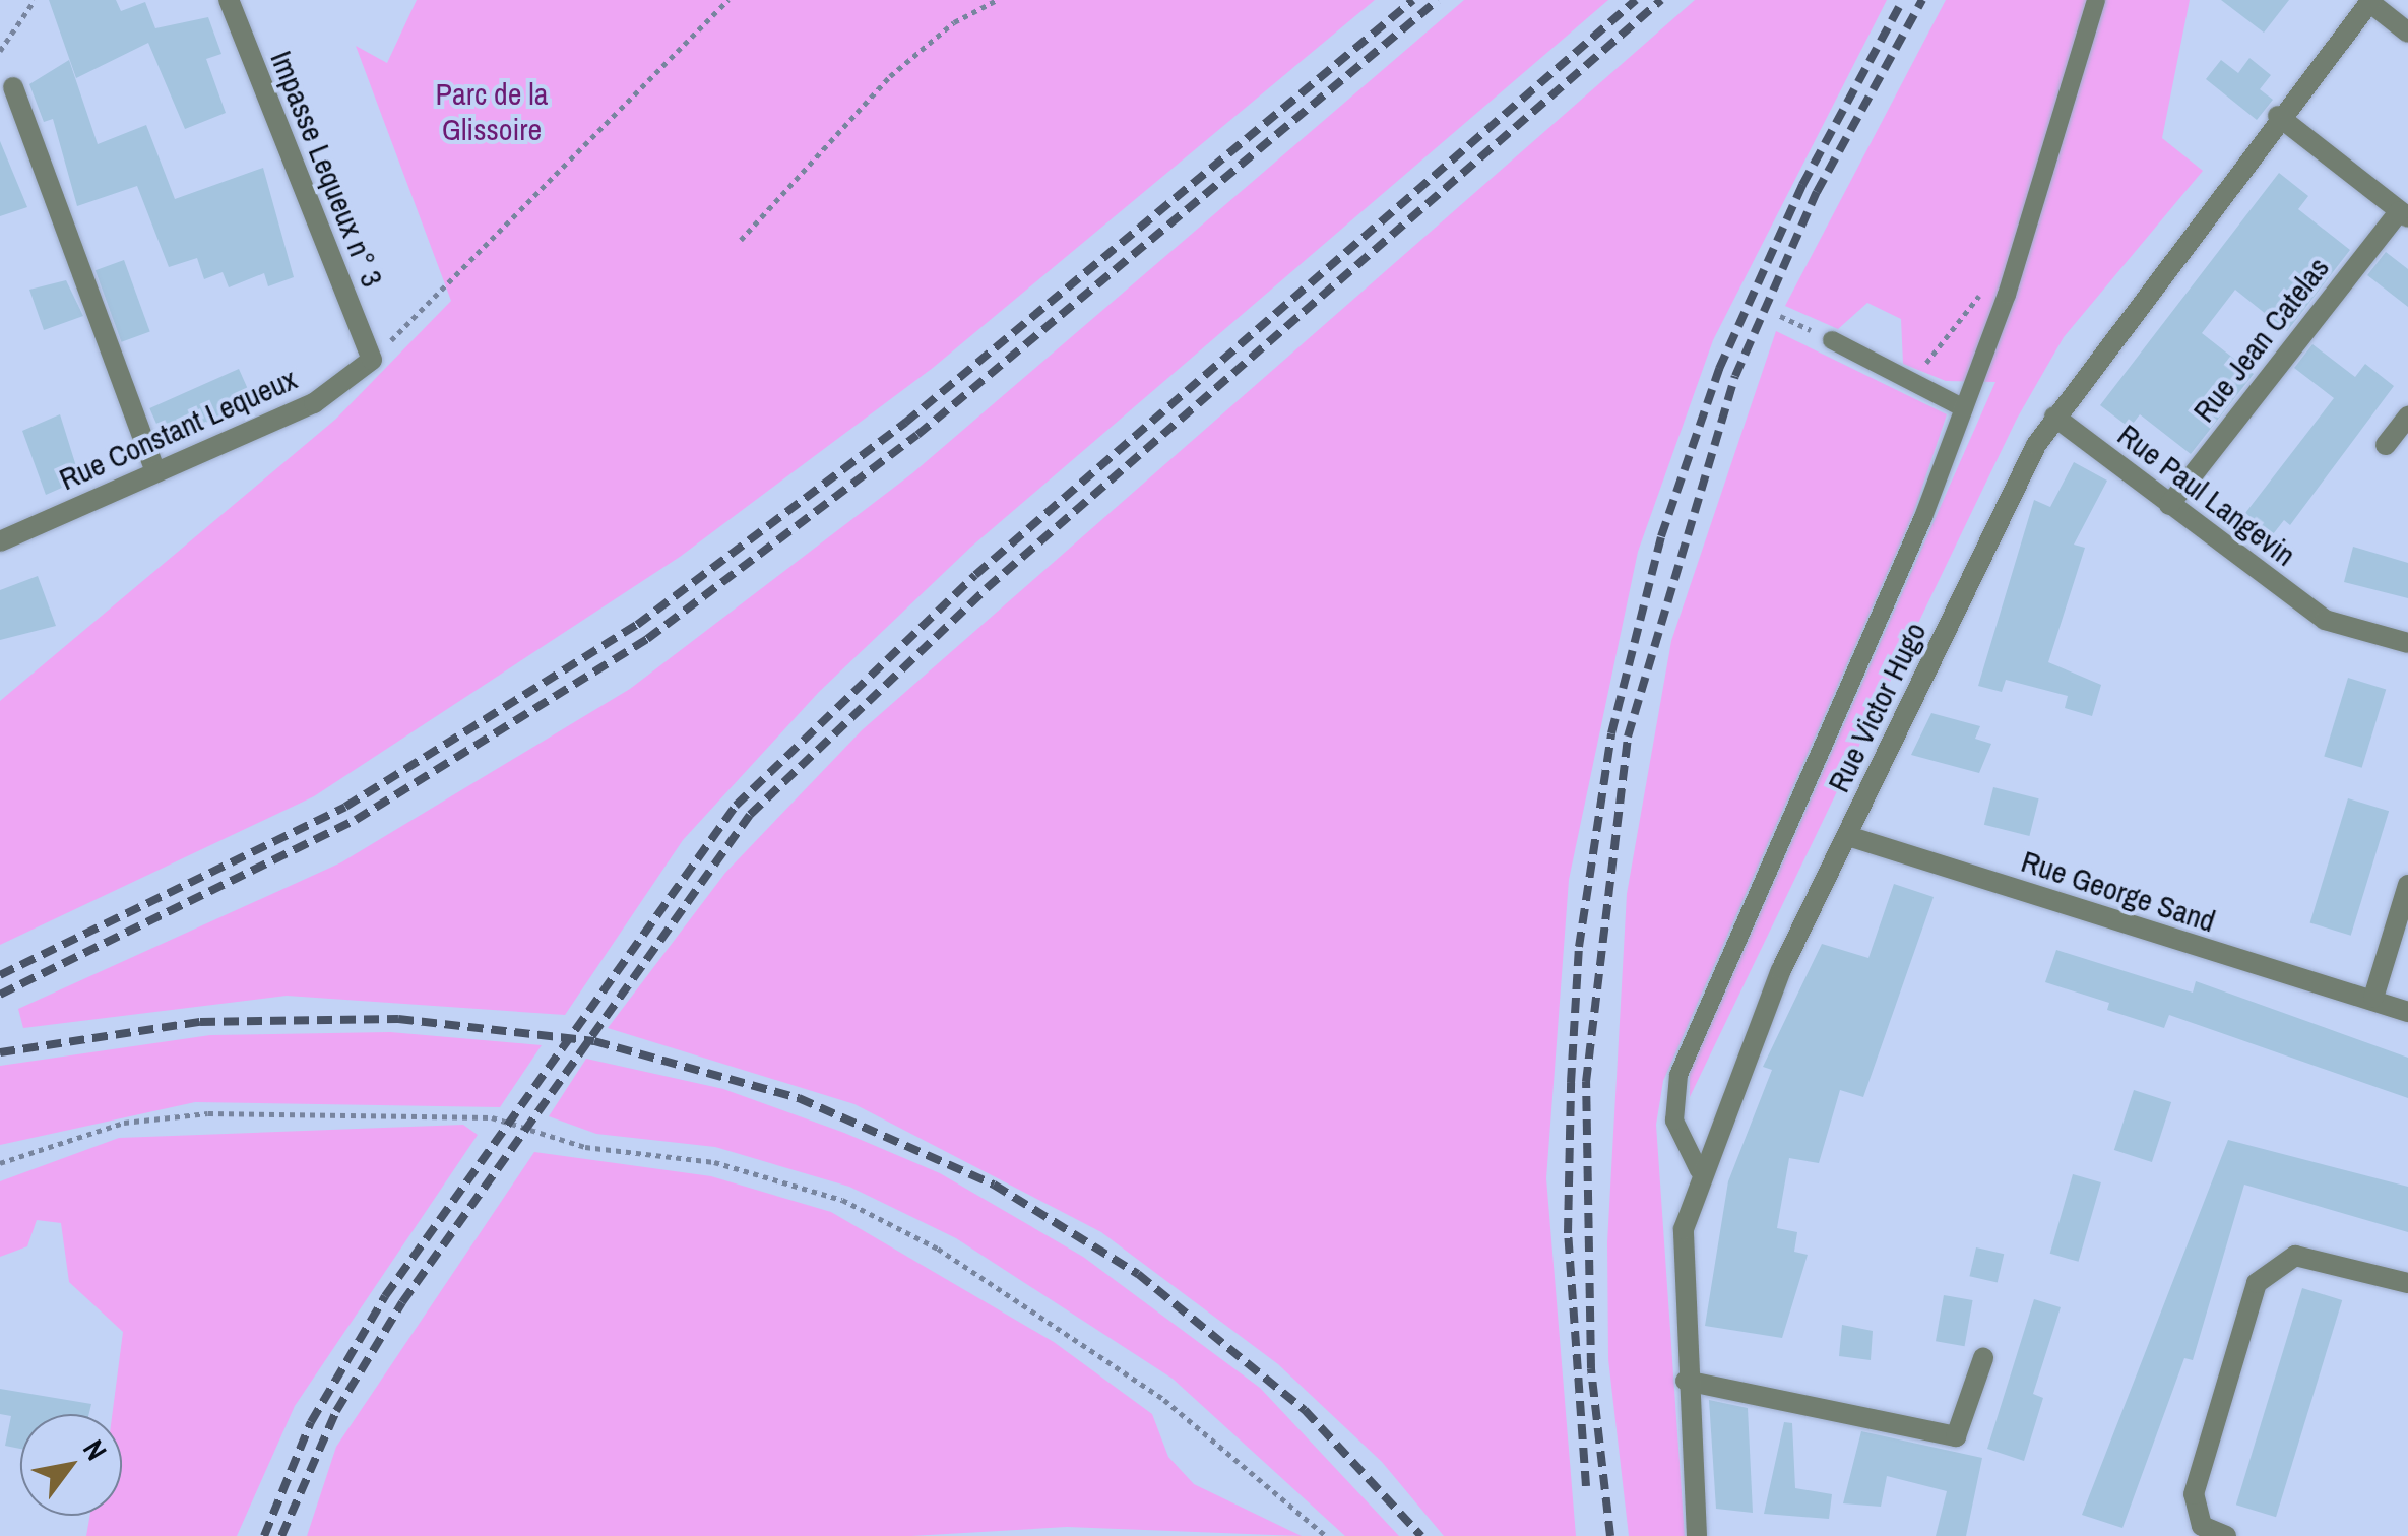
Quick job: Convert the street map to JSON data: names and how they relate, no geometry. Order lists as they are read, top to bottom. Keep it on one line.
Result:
{"streets":{"street":["Impasse Lequeux n° 3","Rue Jean Catelas","Rue Constant Lequeux","Rue Paul Langevin","Rue Victor Hugo","Rue George Sand"]},"crossings":[["Impasse Lequeux n° 3","Rue Constant Lequeux"],["Rue Jean Catelas","Rue Paul Langevin"],["Rue Paul Langevin","Rue Victor Hugo"],["Rue Victor Hugo","Rue George Sand"]],"parks":["Parc de la Glissoire"],"north":"top right"}
